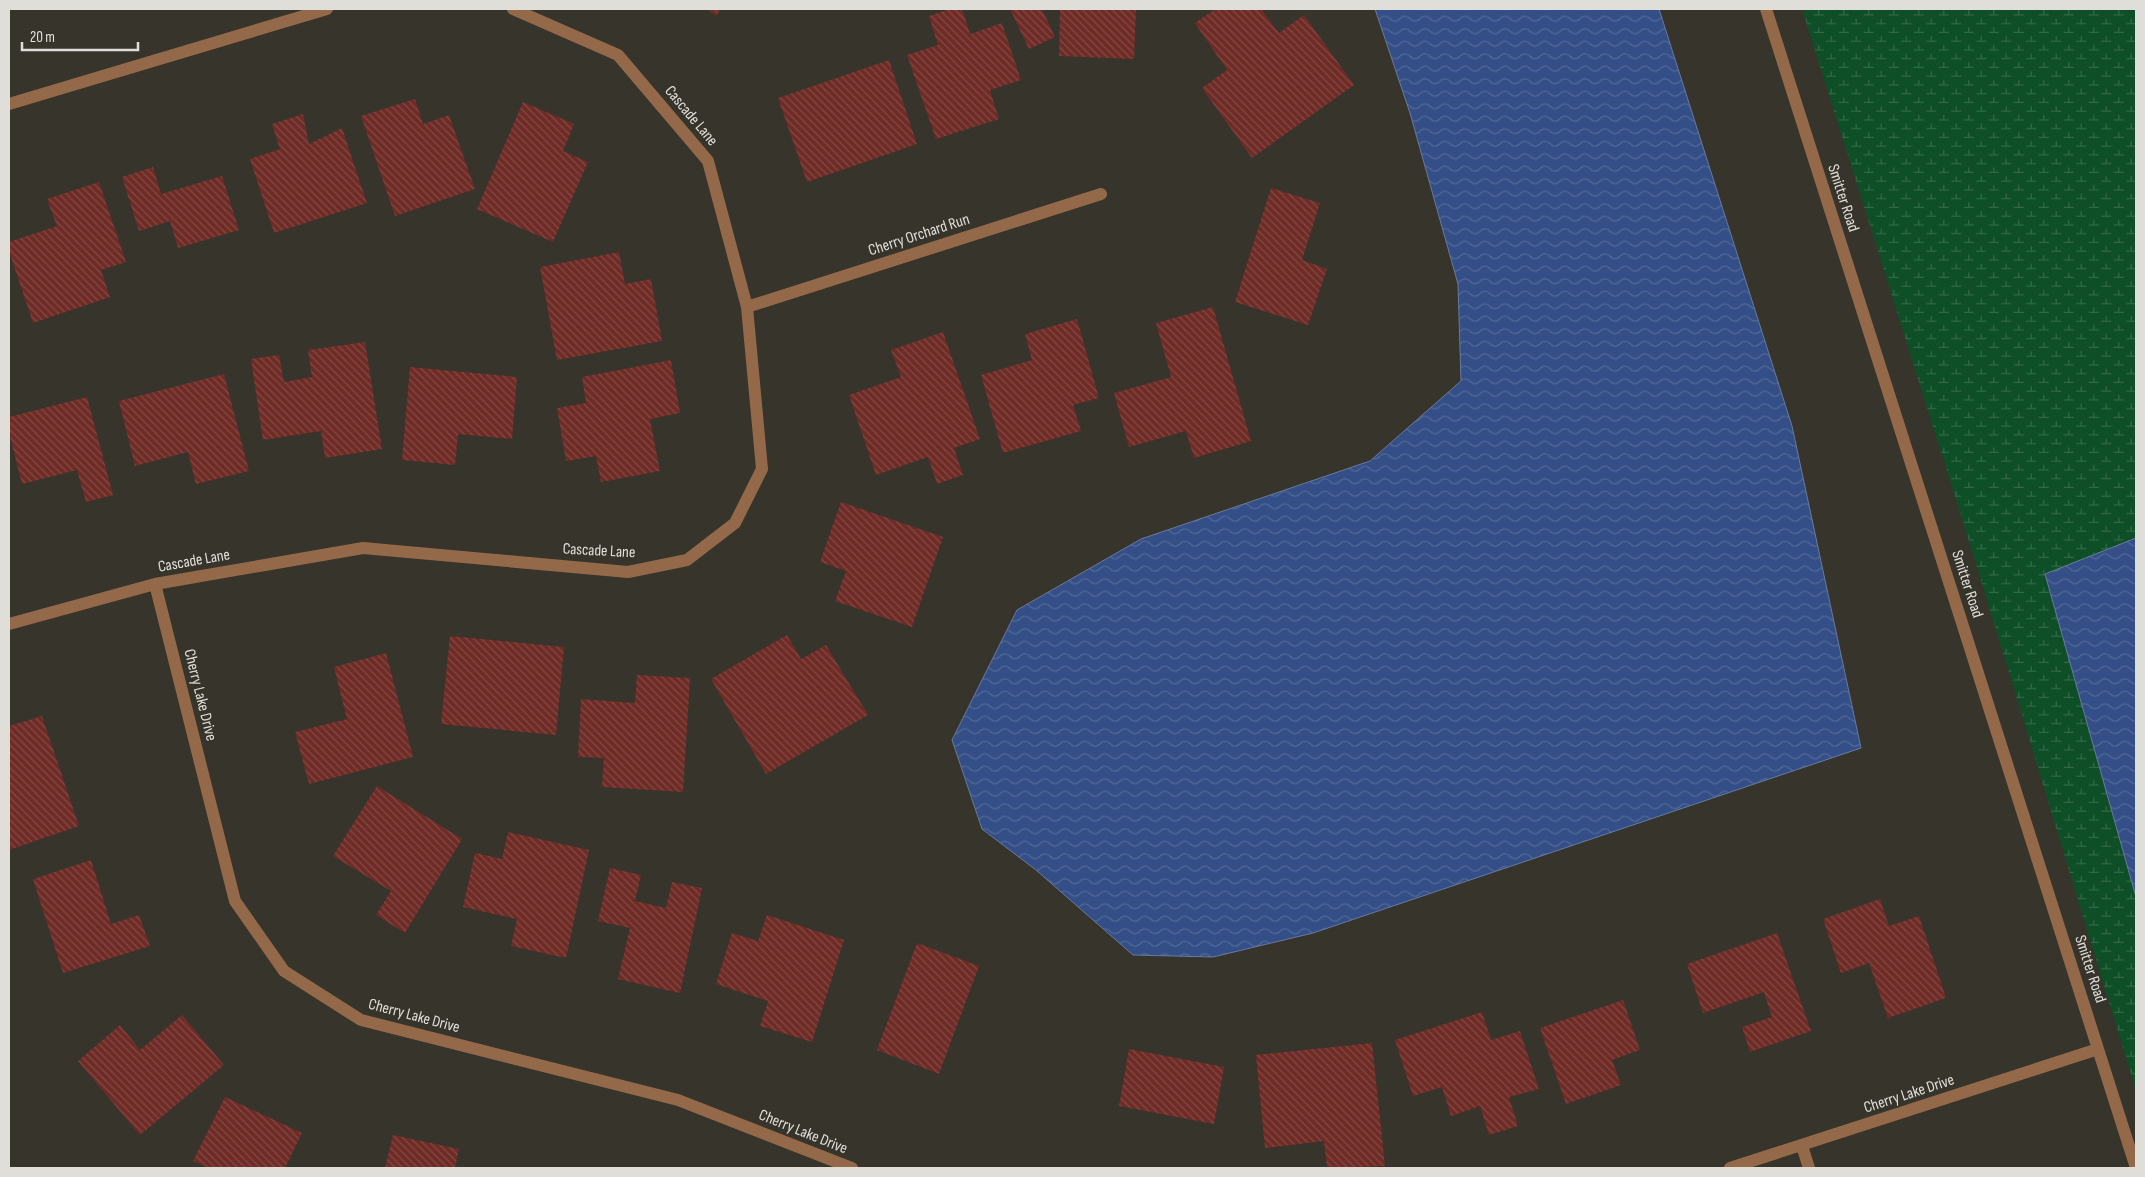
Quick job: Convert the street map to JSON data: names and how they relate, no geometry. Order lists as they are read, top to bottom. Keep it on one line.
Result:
{"streets":{"street":["Cascade Lane","Smitter Road","Cherry Orchard Run","Cherry Lake Drive"]},"crossings":[["Cascade Lane","Cherry Orchard Run"],["Cascade Lane","Cherry Lake Drive"],["Smitter Road","Cherry Lake Drive"]],"scale_bar":"20 m"}
